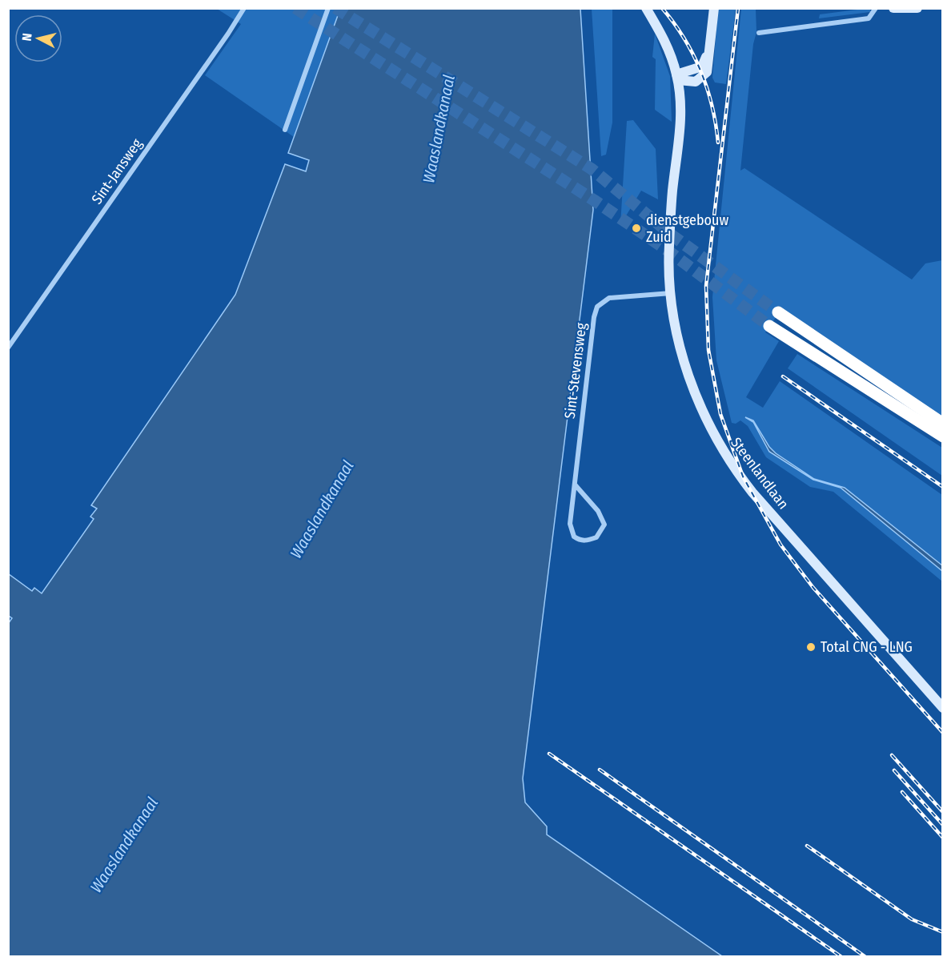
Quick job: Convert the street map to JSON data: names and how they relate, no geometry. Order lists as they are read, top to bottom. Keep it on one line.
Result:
{"streets":{"main road":["Steenlandlaan"],"street":["Sint-Jansweg","Sint-Stevensweg"]},"crossings":[["Sint-Stevensweg","Steenlandlaan"]],"water":["Waaslandkanaal"],"places":["dienstgebouw Zuid","Total CNG - LNG"],"north":"left"}
